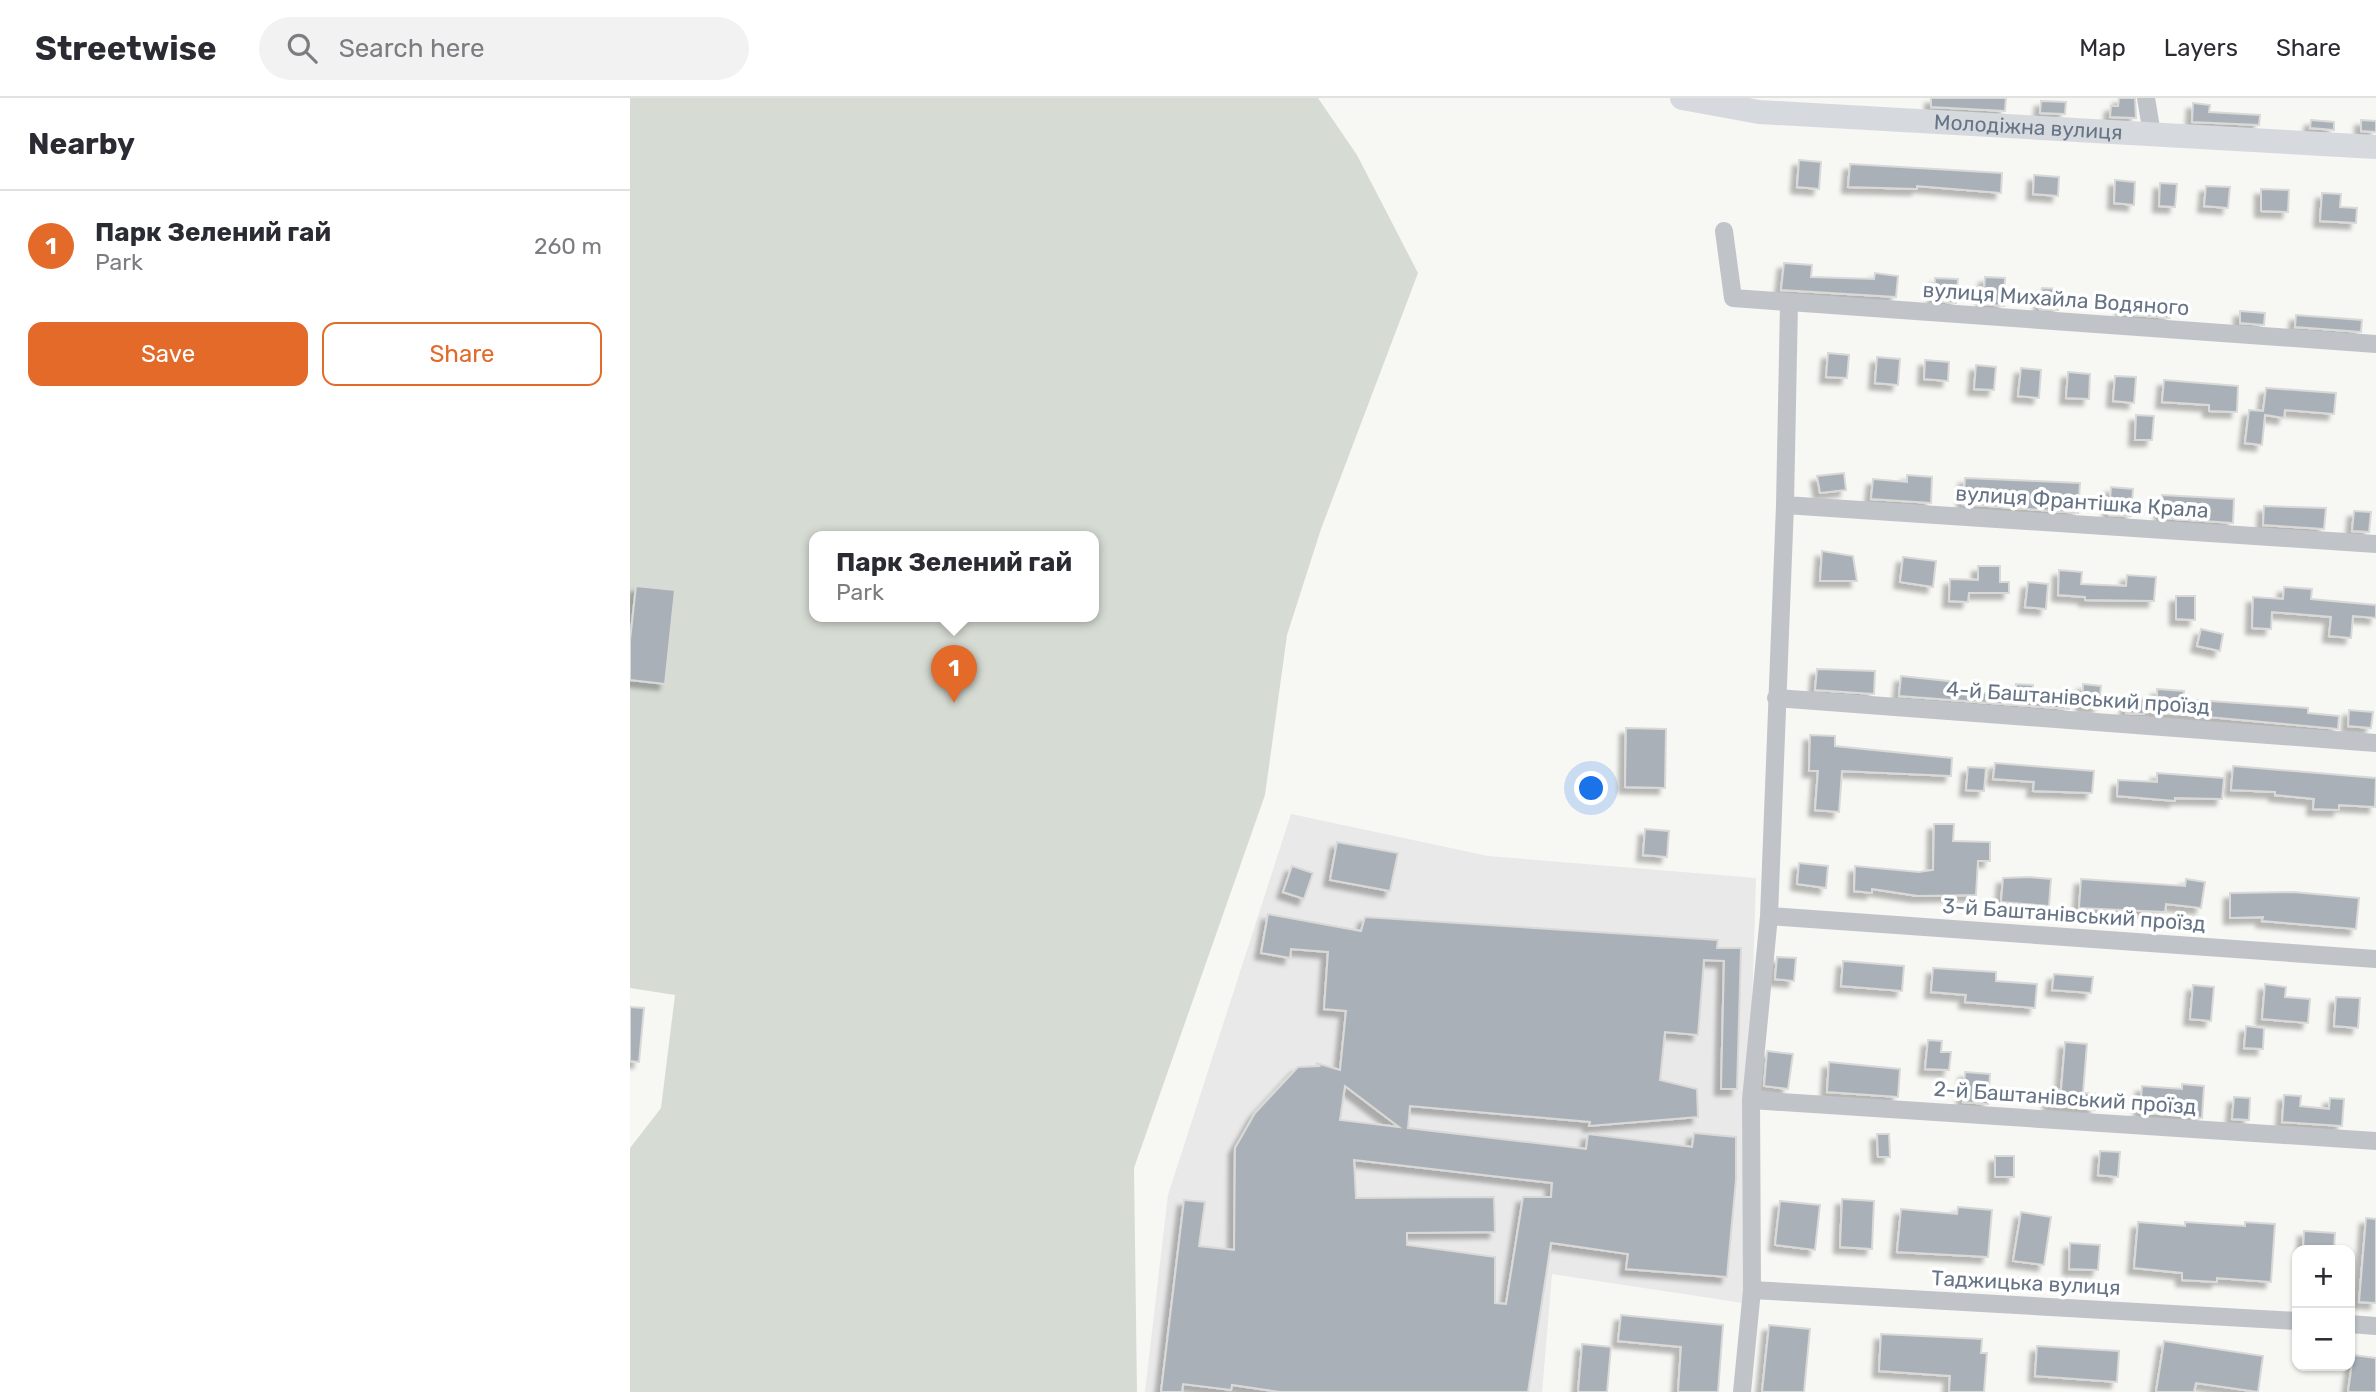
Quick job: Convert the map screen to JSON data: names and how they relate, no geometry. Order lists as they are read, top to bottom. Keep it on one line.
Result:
{"streets":{"street":["Молодіжна вулиця","вулиця Михайла Водяного","вулиця Франтішка Крала","4-й Баштанівський проїзд","3-й Баштанівський проїзд","2-й Баштанівський проїзд","Таджицька вулиця"]},"page":{"header":"Streetwise","search":"Search here","nav":["Map","Layers","Share"],"heading":"Nearby","list":[{"mark":"1","name":"Парк Зелений гай","note":"Park","value":"260 m"}],"buttons":["Save","Share"],"popup":["Парк Зелений гай","Park"],"pins":"1","map_buttons":["+","−"]}}
